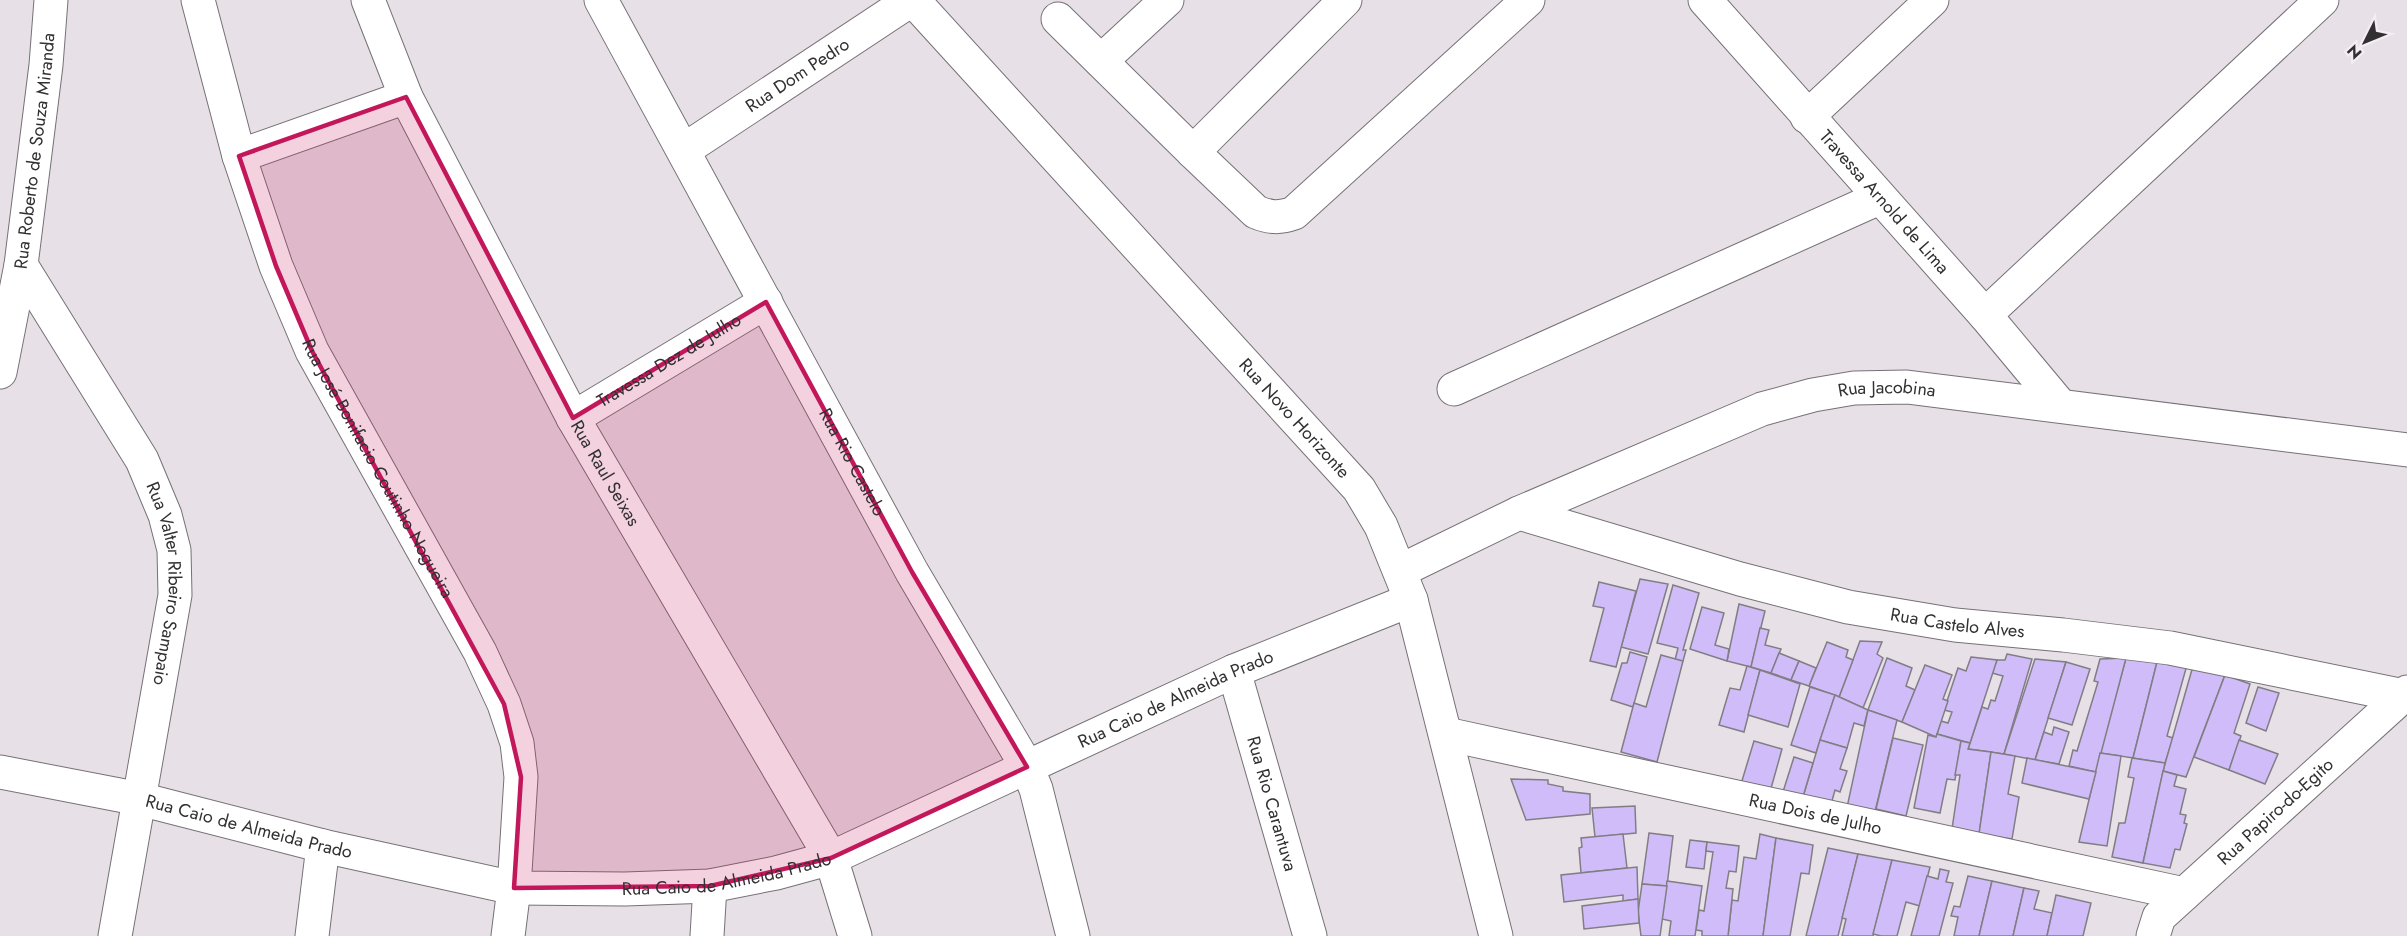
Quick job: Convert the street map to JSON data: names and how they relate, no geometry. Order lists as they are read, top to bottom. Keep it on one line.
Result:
{"streets":{"street":["Rua Dom Pedro","Rua Roberto de Souza Miranda","Travessa Arnold de Lima","Travessa Dez de Julho","Rua Jacobina","Rua Novo Horizonte","Rua Rio Castelo","Rua José Bonifacio Coutinho Nogueira","Rua Raul Seixas","Rua Valter Ribeiro Sampaio","Rua Castelo Alves","Rua Caio de Almeida Prado","Rua Rio Carantuva","Rua Papiro-do-Egito","Rua Dois de Julho"]},"crossings":[["Rua Dom Pedro","Rua Novo Horizonte"],["Rua Dom Pedro","Rua Rio Castelo"],["Rua Roberto de Souza Miranda","Rua Valter Ribeiro Sampaio"],["Travessa Arnold de Lima","Rua Jacobina"],["Travessa Dez de Julho","Rua Rio Castelo"],["Travessa Dez de Julho","Rua Raul Seixas"],["Rua Jacobina","Rua Novo Horizonte"],["Rua Jacobina","Rua Castelo Alves"],["Rua Jacobina","Rua Caio de Almeida Prado"],["Rua Novo Horizonte","Rua Caio de Almeida Prado"],["Rua Novo Horizonte","Rua Dois de Julho"],["Rua Rio Castelo","Rua Caio de Almeida Prado"],["Rua José Bonifacio Coutinho Nogueira","Rua Caio de Almeida Prado"],["Rua Raul Seixas","Rua Caio de Almeida Prado"],["Rua Valter Ribeiro Sampaio","Rua Caio de Almeida Prado"],["Rua Castelo Alves","Rua Papiro-do-Egito"],["Rua Caio de Almeida Prado","Rua Rio Carantuva"],["Rua Papiro-do-Egito","Rua Dois de Julho"]],"north":"bottom left"}
